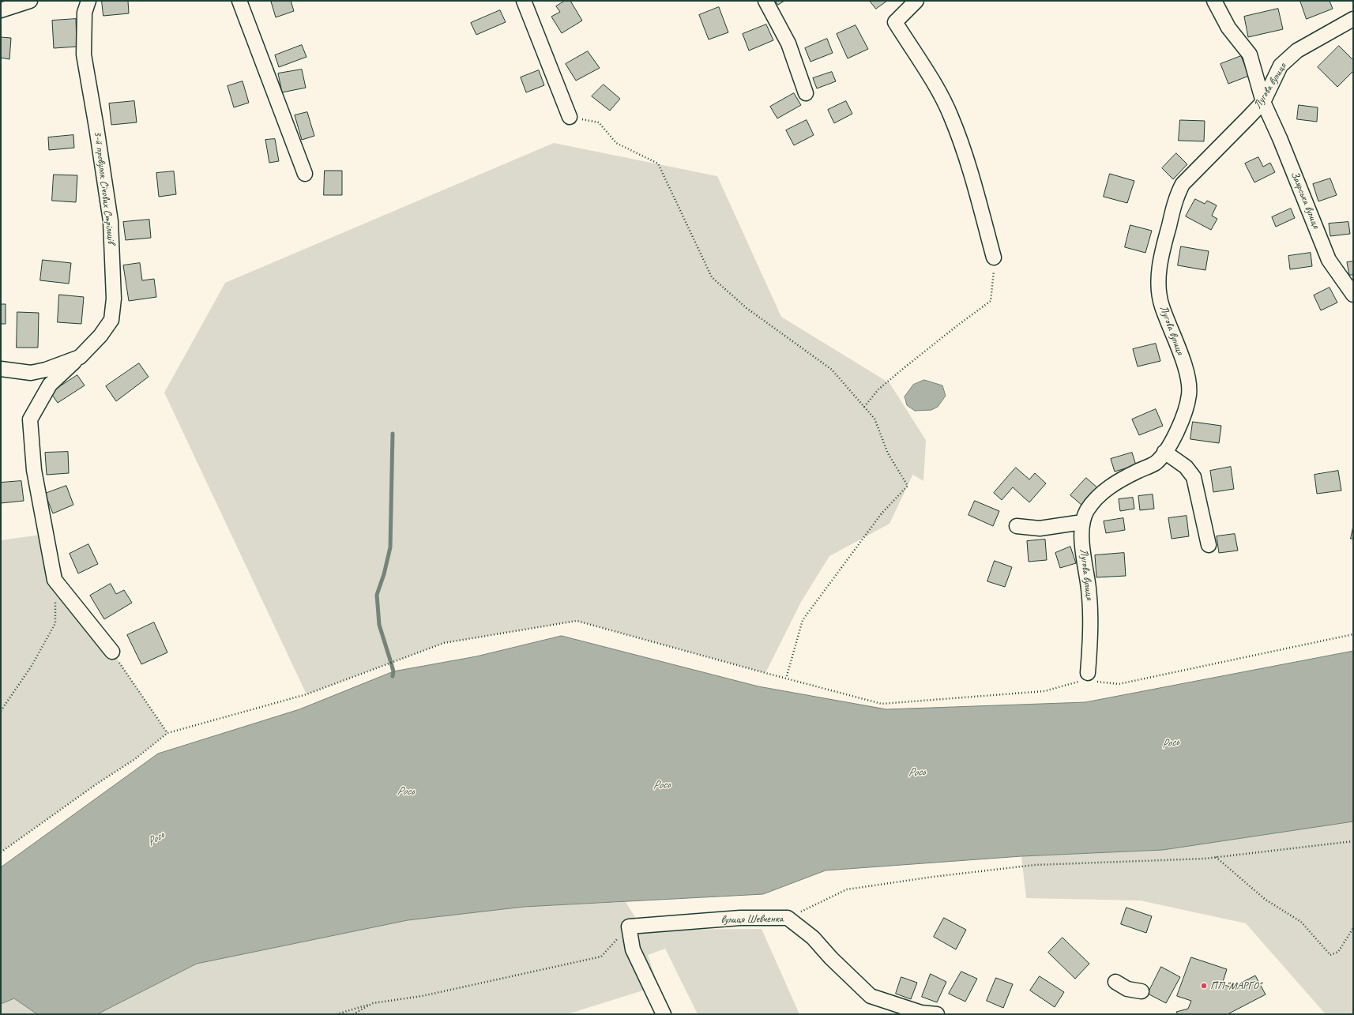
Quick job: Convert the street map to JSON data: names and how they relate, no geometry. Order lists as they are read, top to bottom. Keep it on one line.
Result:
{"streets":{"street":["Лугова вулиця","3-й провулок Січових Стрільців","Заярська вулиця","вулиця Шевченка"]},"crossings":[["Лугова вулиця","Заярська вулиця"]],"water":["Рось"],"places":["ПП \"МАРГО\""]}
